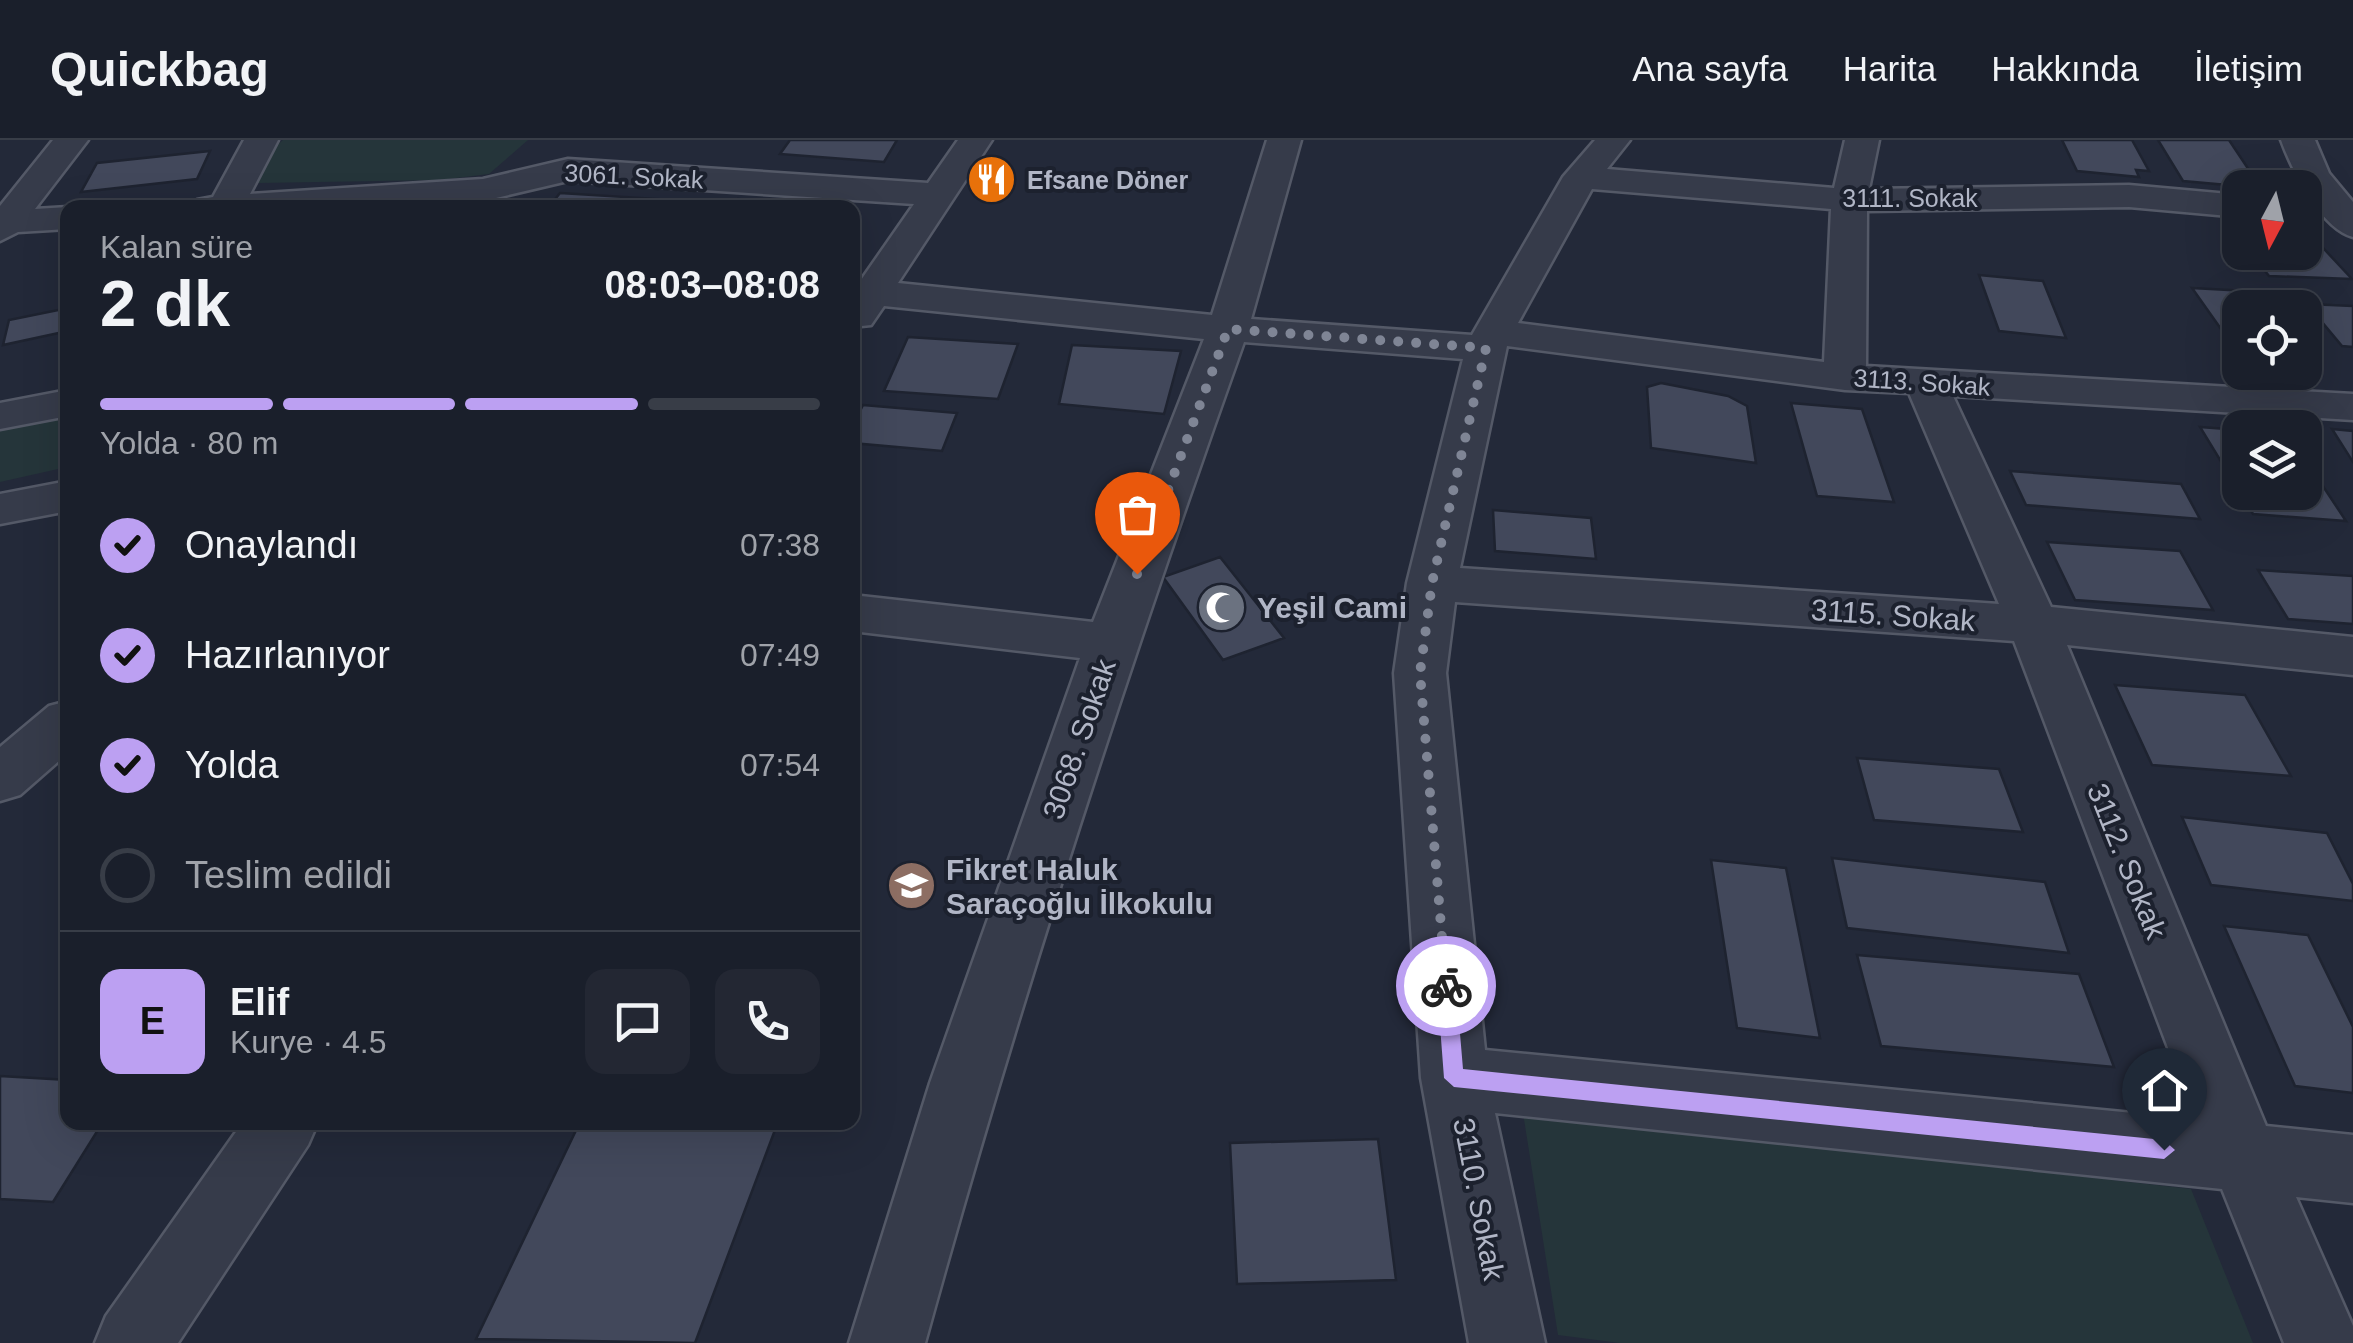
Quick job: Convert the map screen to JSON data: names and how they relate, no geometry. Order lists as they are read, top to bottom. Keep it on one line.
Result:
{"streets":{"street":["3061. Sokak","3111. Sokak","3113. Sokak","3115. Sokak","3068. Sokak","3112. Sokak","3110. Sokak"]},"crossings":[["3111. Sokak","3110. Sokak"],["3113. Sokak","3068. Sokak"],["3113. Sokak","3112. Sokak"],["3113. Sokak","3110. Sokak"],["3115. Sokak","3112. Sokak"],["3115. Sokak","3110. Sokak"]],"places":{"restaurant":["Efsane Döner"],"mosque":["Yeşil Cami"],"school or university":["Fikret Haluk Saraçoğlu İlkokulu"]},"north":"bottom","page":{"header":"Quickbag","nav":["Ana sayfa","Harita","Hakkında","İletişim"],"heading":["2 dk","Kalan süre","08:03–08:08"],"panel":["Elif","Kurye · 4.5"],"bar":"Yolda · 80 m","list":[["Onaylandı","07:38"],["Hazırlanıyor","07:49"],["Yolda","07:54"],"Teslim edildi"],"round":"E"}}
